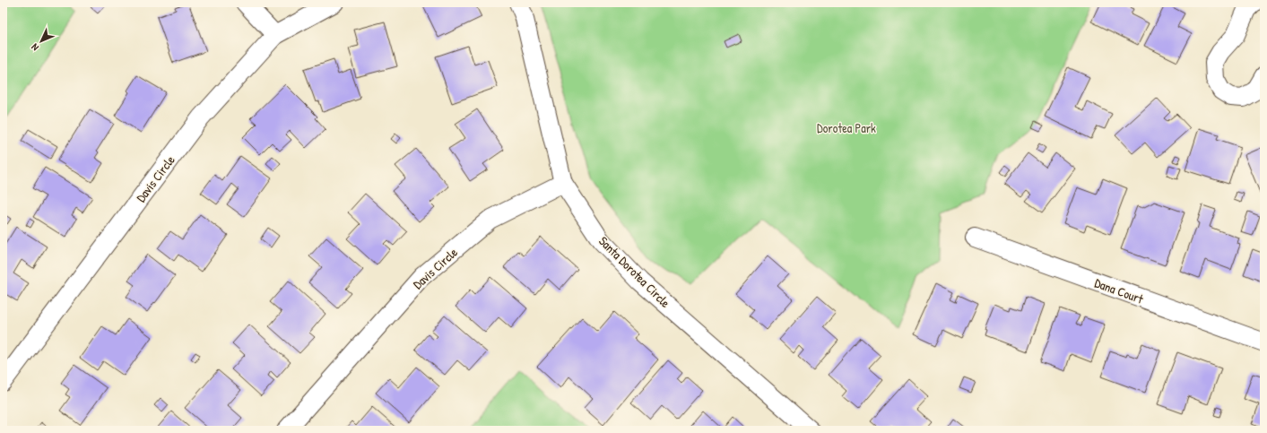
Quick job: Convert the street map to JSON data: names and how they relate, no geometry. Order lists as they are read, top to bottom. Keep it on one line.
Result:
{"streets":{"street":["Davis Circle","Santa Dorotea Circle","Dana Court"]},"crossings":[["Davis Circle","Santa Dorotea Circle"]],"parks":["Dorotea Park"],"north":"bottom left"}
